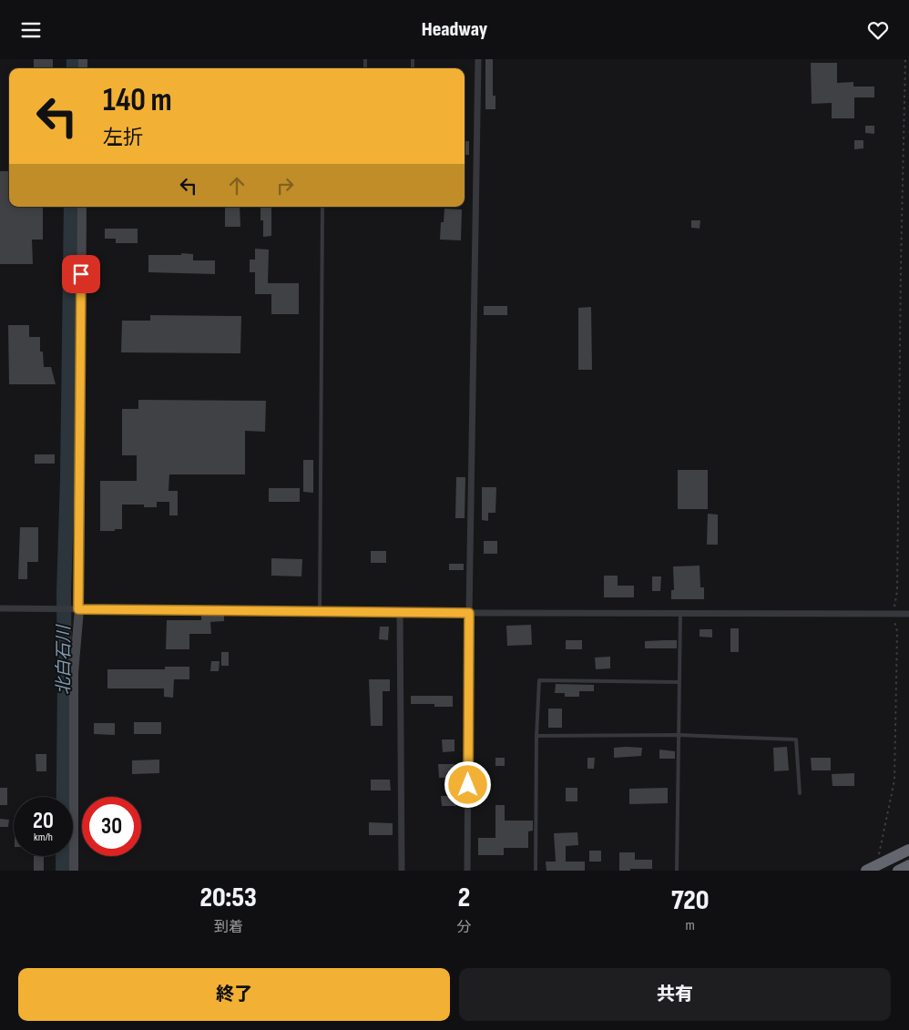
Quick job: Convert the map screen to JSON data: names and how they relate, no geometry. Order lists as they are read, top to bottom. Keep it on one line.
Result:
{"water":["北白石川"],"page":{"header":"Headway","turn":["140 m","左折"],"speed":"20 km/h","limit":"30","eta":["20:53","到着","2","分","720","m"],"buttons":["終了","共有"]}}
